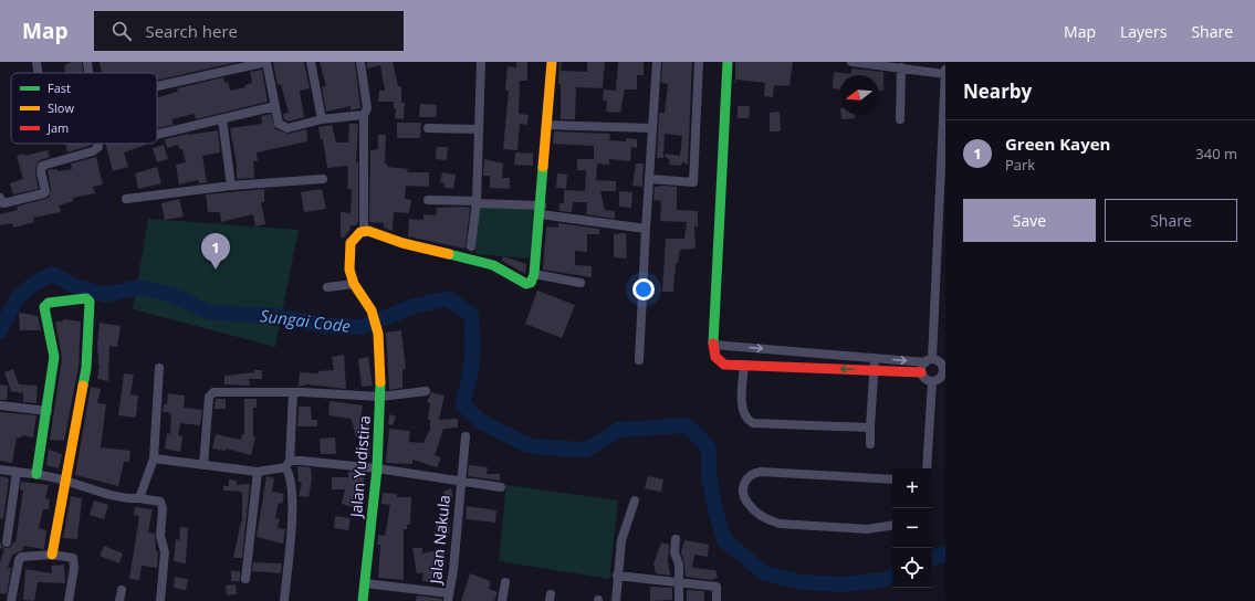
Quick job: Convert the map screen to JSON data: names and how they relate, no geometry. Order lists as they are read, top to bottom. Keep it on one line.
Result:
{"streets":{"street":["Jalan Yudistira","Jalan Nakula"]},"water":["Sungai Code"],"legend":["Fast","Slow","Jam"],"north":"left","page":{"header":"Map","search":"Search here","nav":["Map","Layers","Share"],"heading":"Nearby","list":[{"mark":"1","name":"Green Kayen","note":"Park","value":"340 m"}],"buttons":["Save","Share"],"pins":"1","map_buttons":["+","−"]}}
